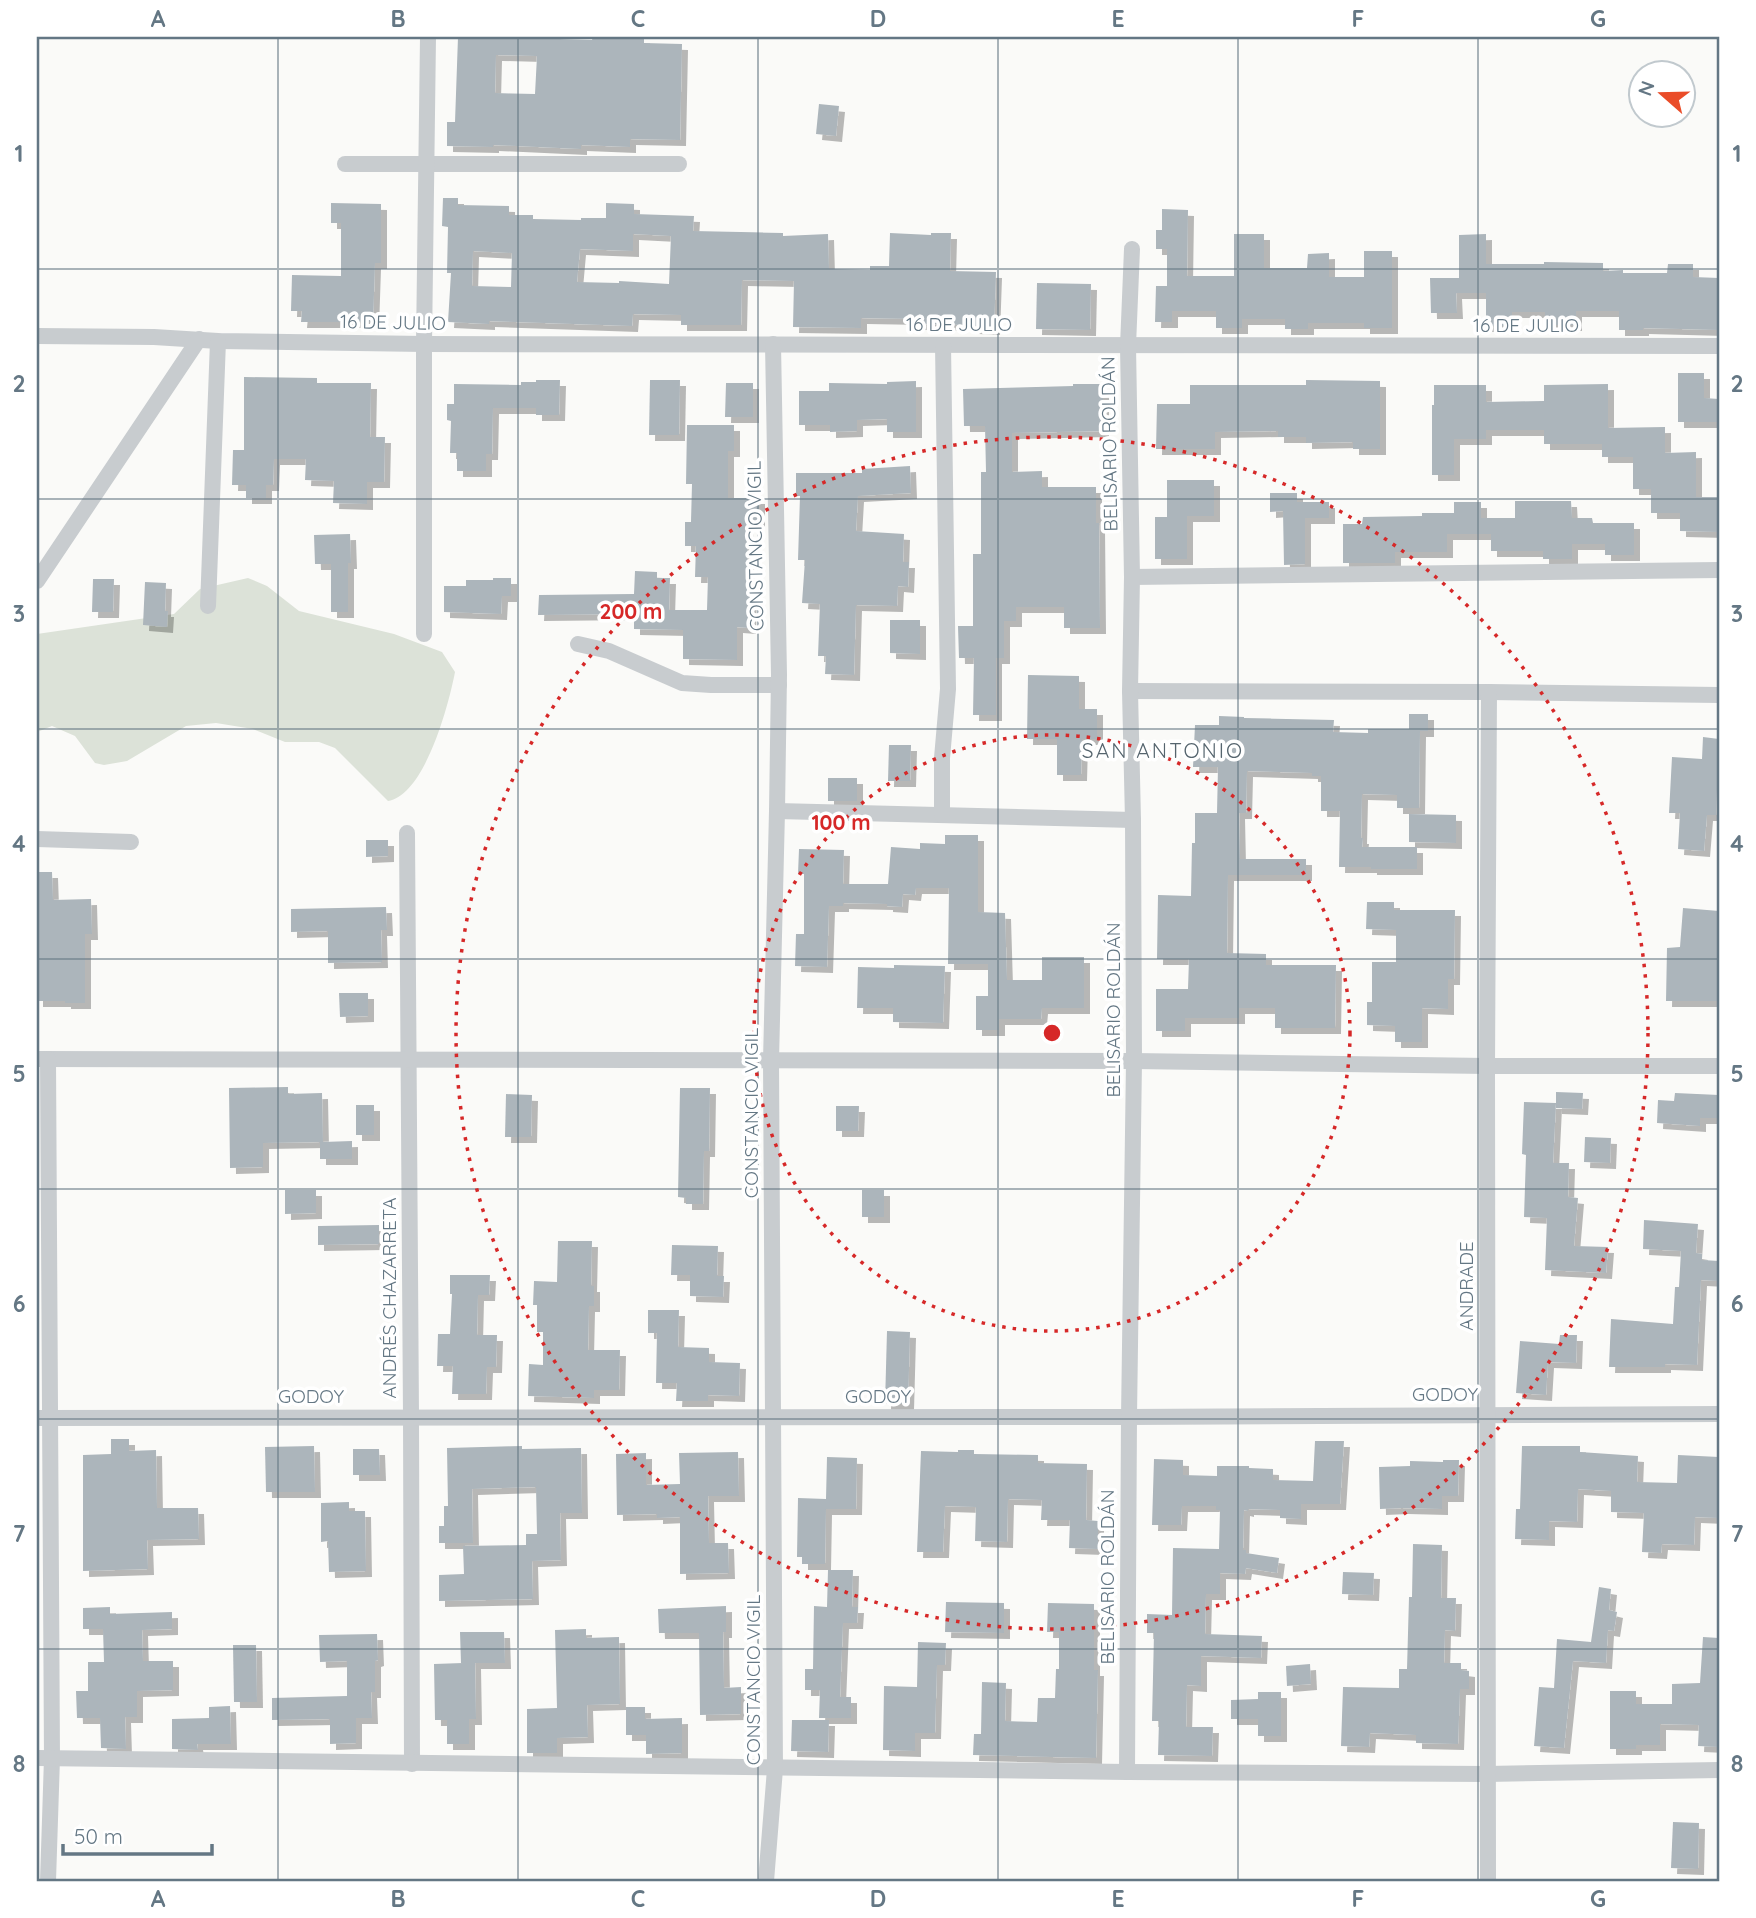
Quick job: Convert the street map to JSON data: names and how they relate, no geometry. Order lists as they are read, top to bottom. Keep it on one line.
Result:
{"streets":{"street":["16 DE JULIO","BELISARIO ROLDÁN","CONSTANCIO VIGIL","ANDRADE","ANDRÉS CHAZARRETA","GODOY"]},"crossings":[["16 DE JULIO","BELISARIO ROLDÁN"],["16 DE JULIO","CONSTANCIO VIGIL"],["BELISARIO ROLDÁN","GODOY"],["CONSTANCIO VIGIL","GODOY"],["ANDRADE","GODOY"],["ANDRÉS CHAZARRETA","GODOY"]],"districts":["SAN ANTONIO"],"scale_bar":"50 m","north":"left","grid":{"columns":["A","B","C","D","E","F","G"],"rows":["1","2","3","4","5","6","7","8"]},"rings":["200 m","100 m"]}
